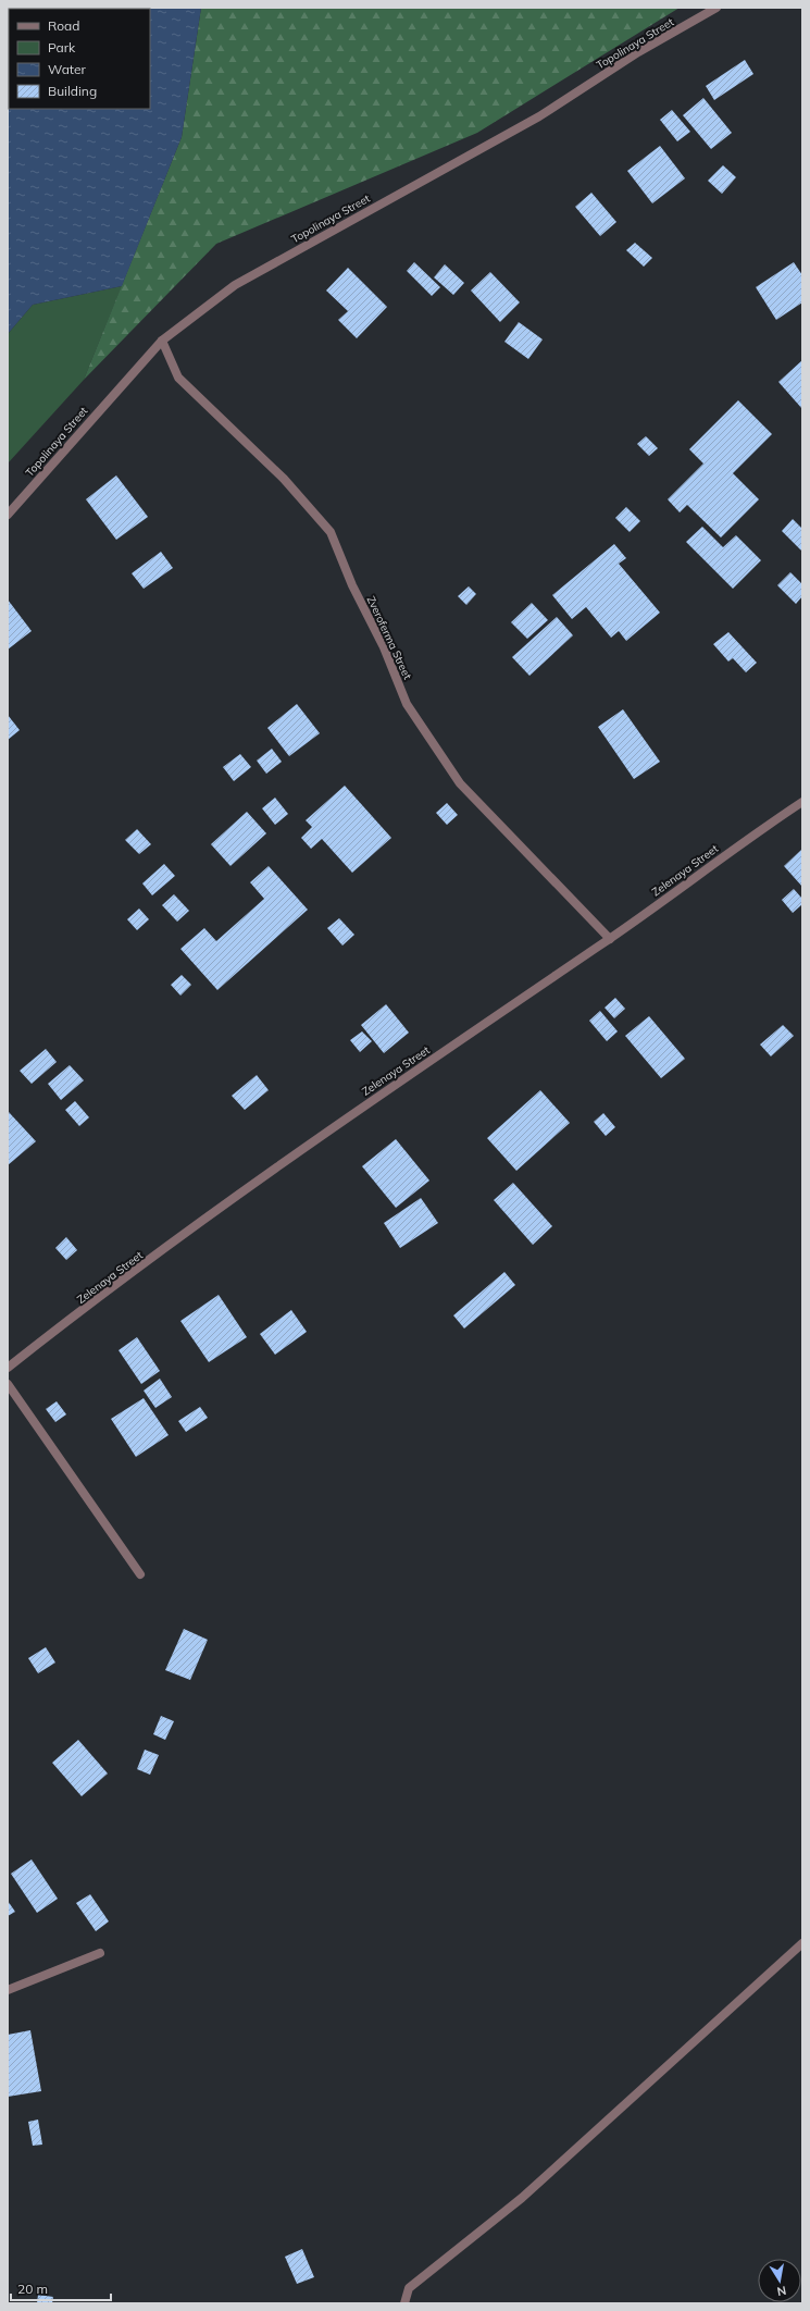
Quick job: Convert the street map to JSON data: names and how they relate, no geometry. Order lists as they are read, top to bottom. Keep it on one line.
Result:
{"streets":{"street":["Topolinaya Street","Zveroferma Street","Zelenaya Street"]},"crossings":[["Topolinaya Street","Zveroferma Street"],["Zveroferma Street","Zelenaya Street"]],"legend":["Road","Park","Water","Building"],"scale_bar":"20 m","north":"bottom"}
